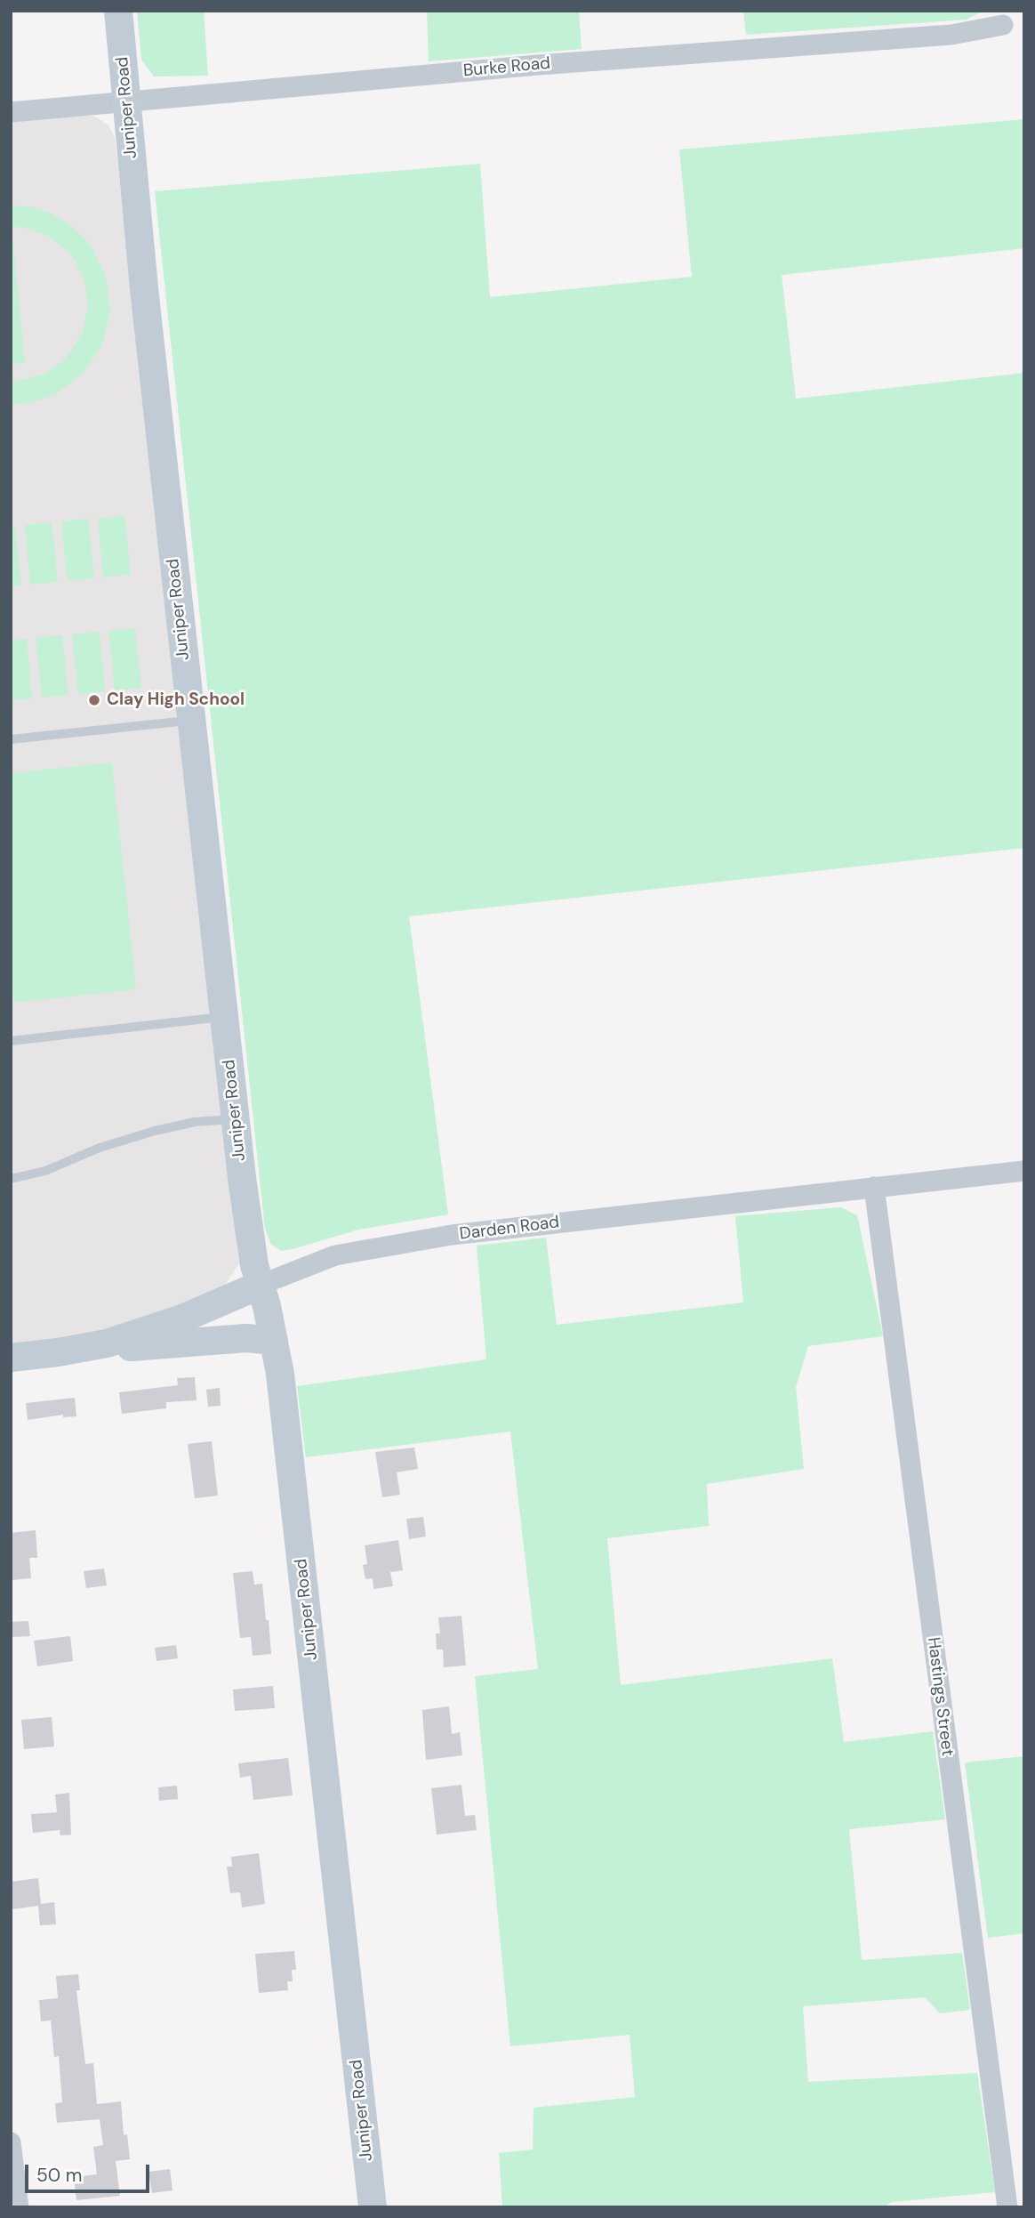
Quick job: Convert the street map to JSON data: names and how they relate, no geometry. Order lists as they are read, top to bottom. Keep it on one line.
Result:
{"streets":{"street":["Burke Road","Juniper Road","Darden Road","Hastings Street"]},"crossings":[["Burke Road","Juniper Road"],["Juniper Road","Darden Road"],["Darden Road","Hastings Street"]],"places":["Clay High School"],"scale_bar":"50 m"}
